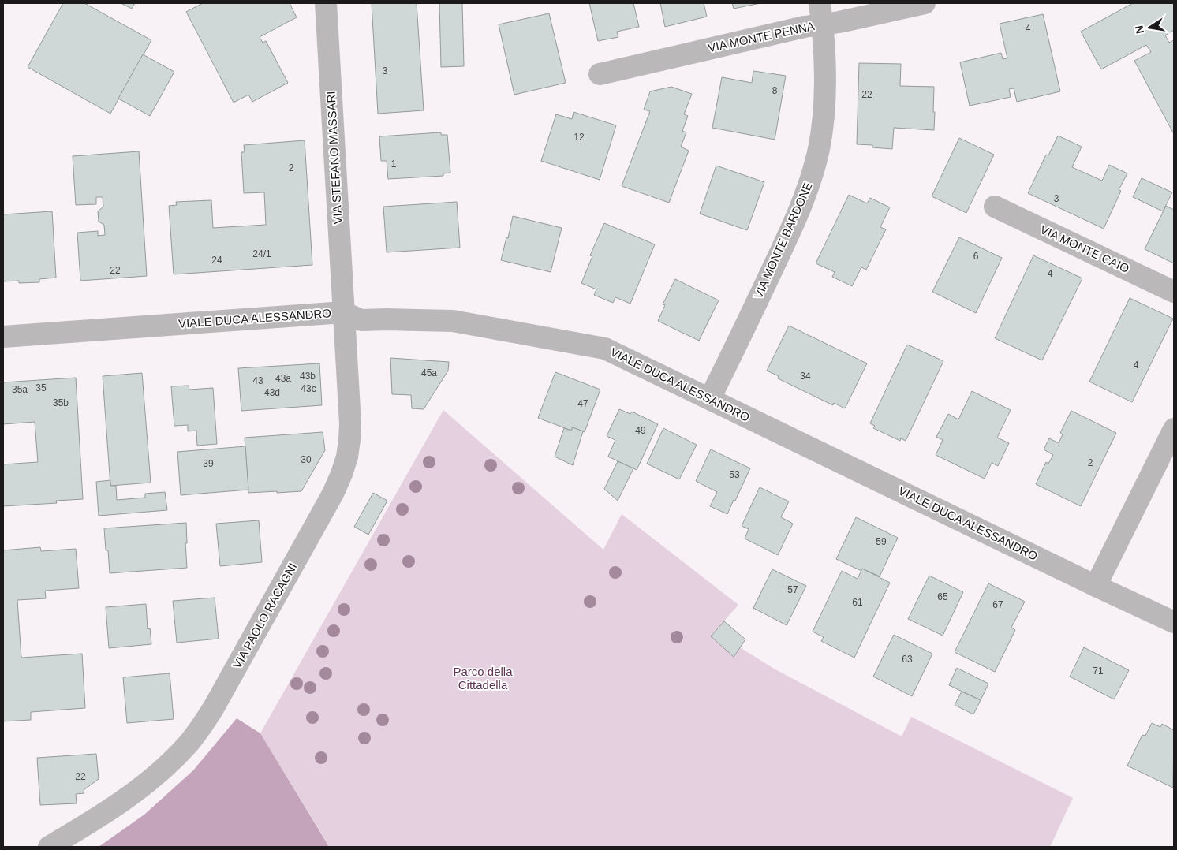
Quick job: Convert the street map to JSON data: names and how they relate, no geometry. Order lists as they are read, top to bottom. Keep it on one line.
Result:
{"streets":{"street":["VIA MONTE PENNA","VIA STEFANO MASSARI","VIA MONTE BARDONE","VIA MONTE CAIO","VIALE DUCA ALESSANDRO","VIA PAOLO RACAGNI"]},"crossings":[["VIA MONTE PENNA","VIA MONTE BARDONE"],["VIA STEFANO MASSARI","VIALE DUCA ALESSANDRO"],["VIA STEFANO MASSARI","VIA PAOLO RACAGNI"],["VIA MONTE BARDONE","VIALE DUCA ALESSANDRO"],["VIALE DUCA ALESSANDRO","VIA PAOLO RACAGNI"]],"parks":["Parco della Cittadella"],"house_numbers":["4","3","8","22","12","1","2","3","24/1","6","24","22","4","4","45a","43b","34","43a","43","35","43c","35a","43d","35b","47","49","30","2","39","53","59","57","65","61","67","63","71","22"],"north":"left"}
